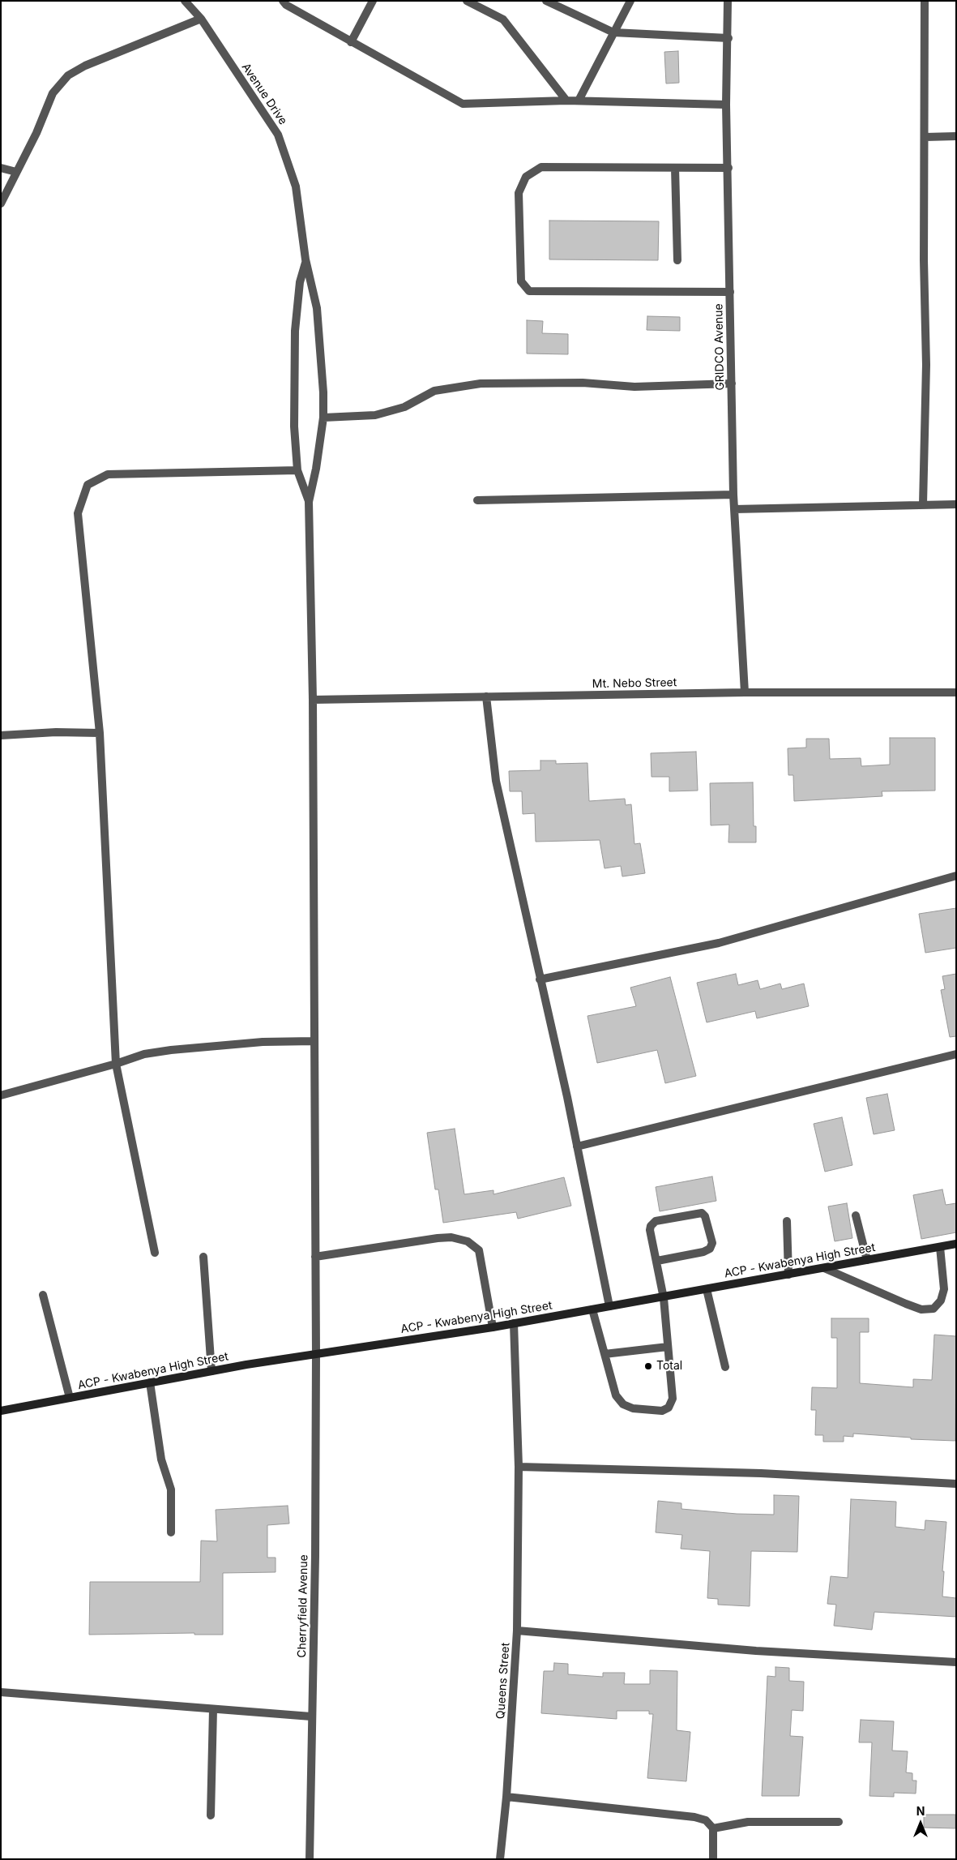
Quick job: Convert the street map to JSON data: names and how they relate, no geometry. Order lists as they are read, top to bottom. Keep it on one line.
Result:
{"streets":{"main road":["ACP - Kwabenya High Street"],"street":["Avenue Drive","GRIDCO Avenue","Mt. Nebo Street","Cherryfield Avenue","Queens Street"]},"crossings":[["Avenue Drive","Cherryfield Avenue"],["GRIDCO Avenue","Mt. Nebo Street"],["Mt. Nebo Street","Cherryfield Avenue"],["ACP - Kwabenya High Street","Cherryfield Avenue"],["ACP - Kwabenya High Street","Queens Street"]],"places":["Total"],"north":"top"}
